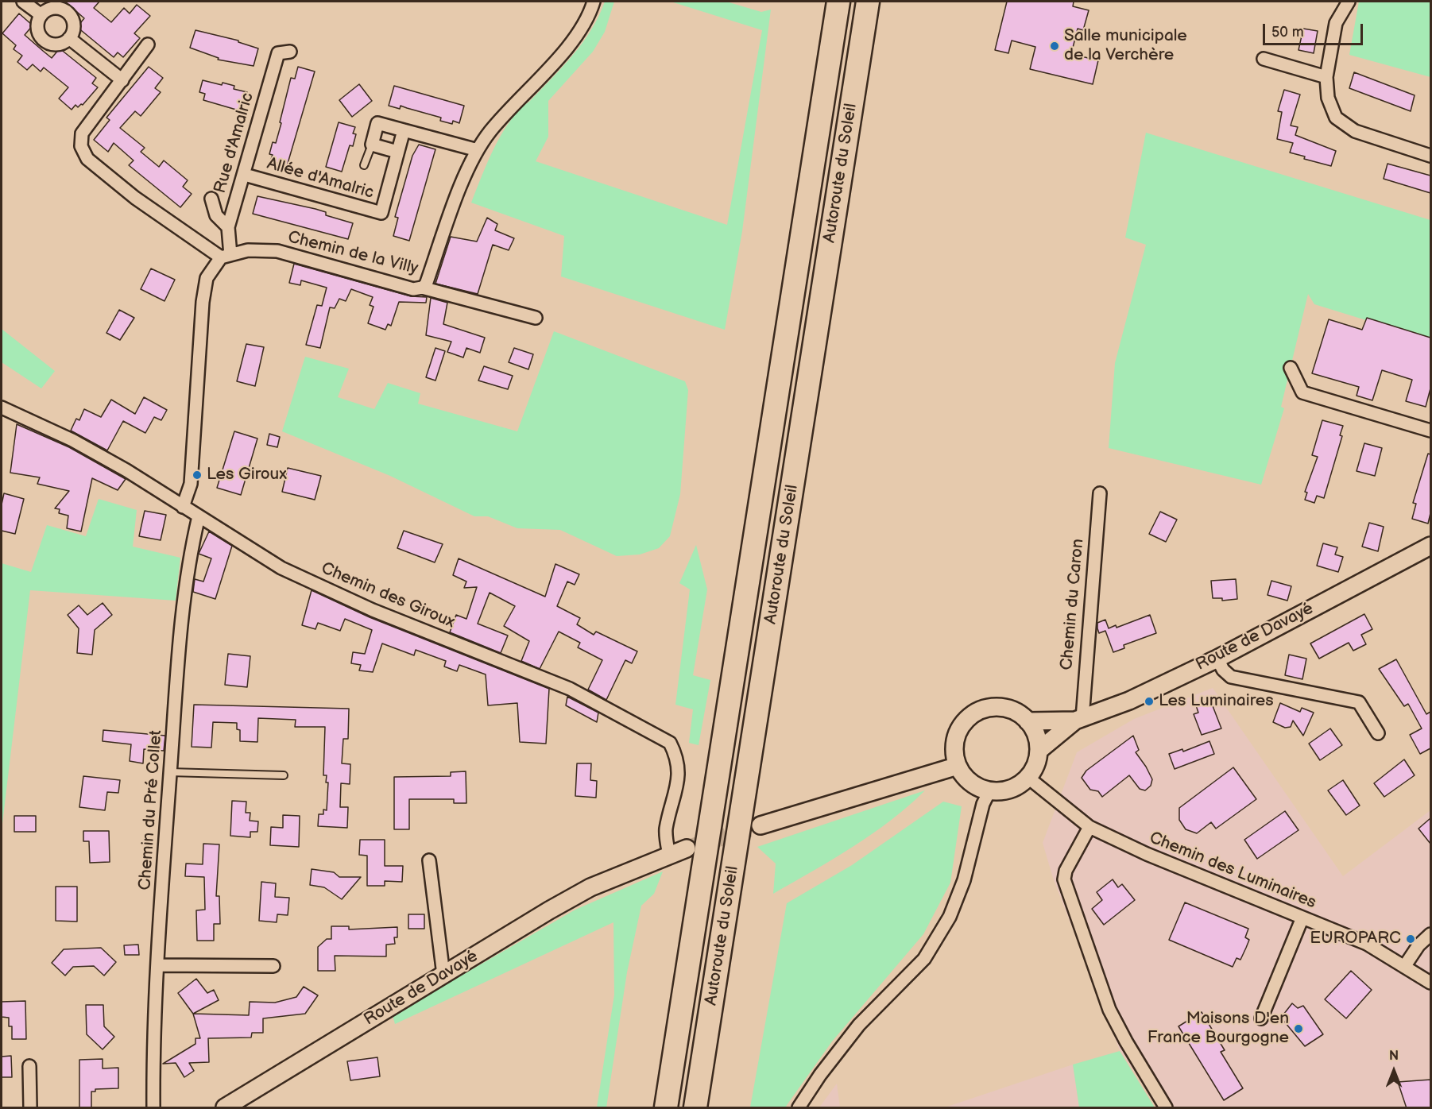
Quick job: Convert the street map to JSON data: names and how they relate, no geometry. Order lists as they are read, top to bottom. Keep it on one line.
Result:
{"streets":{"highway":["Autoroute du Soleil"],"street":["Rue d'Amalric","Allée d'Amalric","Chemin de la Villy","Chemin des Giroux","Chemin du Caron","Route de Davayé","Chemin du Pré Collet","Chemin des Luminaires"]},"crossings":[["Rue d'Amalric","Allée d'Amalric"],["Rue d'Amalric","Chemin de la Villy"],["Chemin des Giroux","Route de Davayé"],["Chemin des Giroux","Chemin du Pré Collet"],["Chemin du Caron","Route de Davayé"],["Route de Davayé","Chemin des Luminaires"]],"places":["Salle municipale de la Verchère","Les Giroux","Les Luminaires","EUROPARC","Maisons D'en France Bourgogne"],"scale_bar":"50 m","north":"top"}
